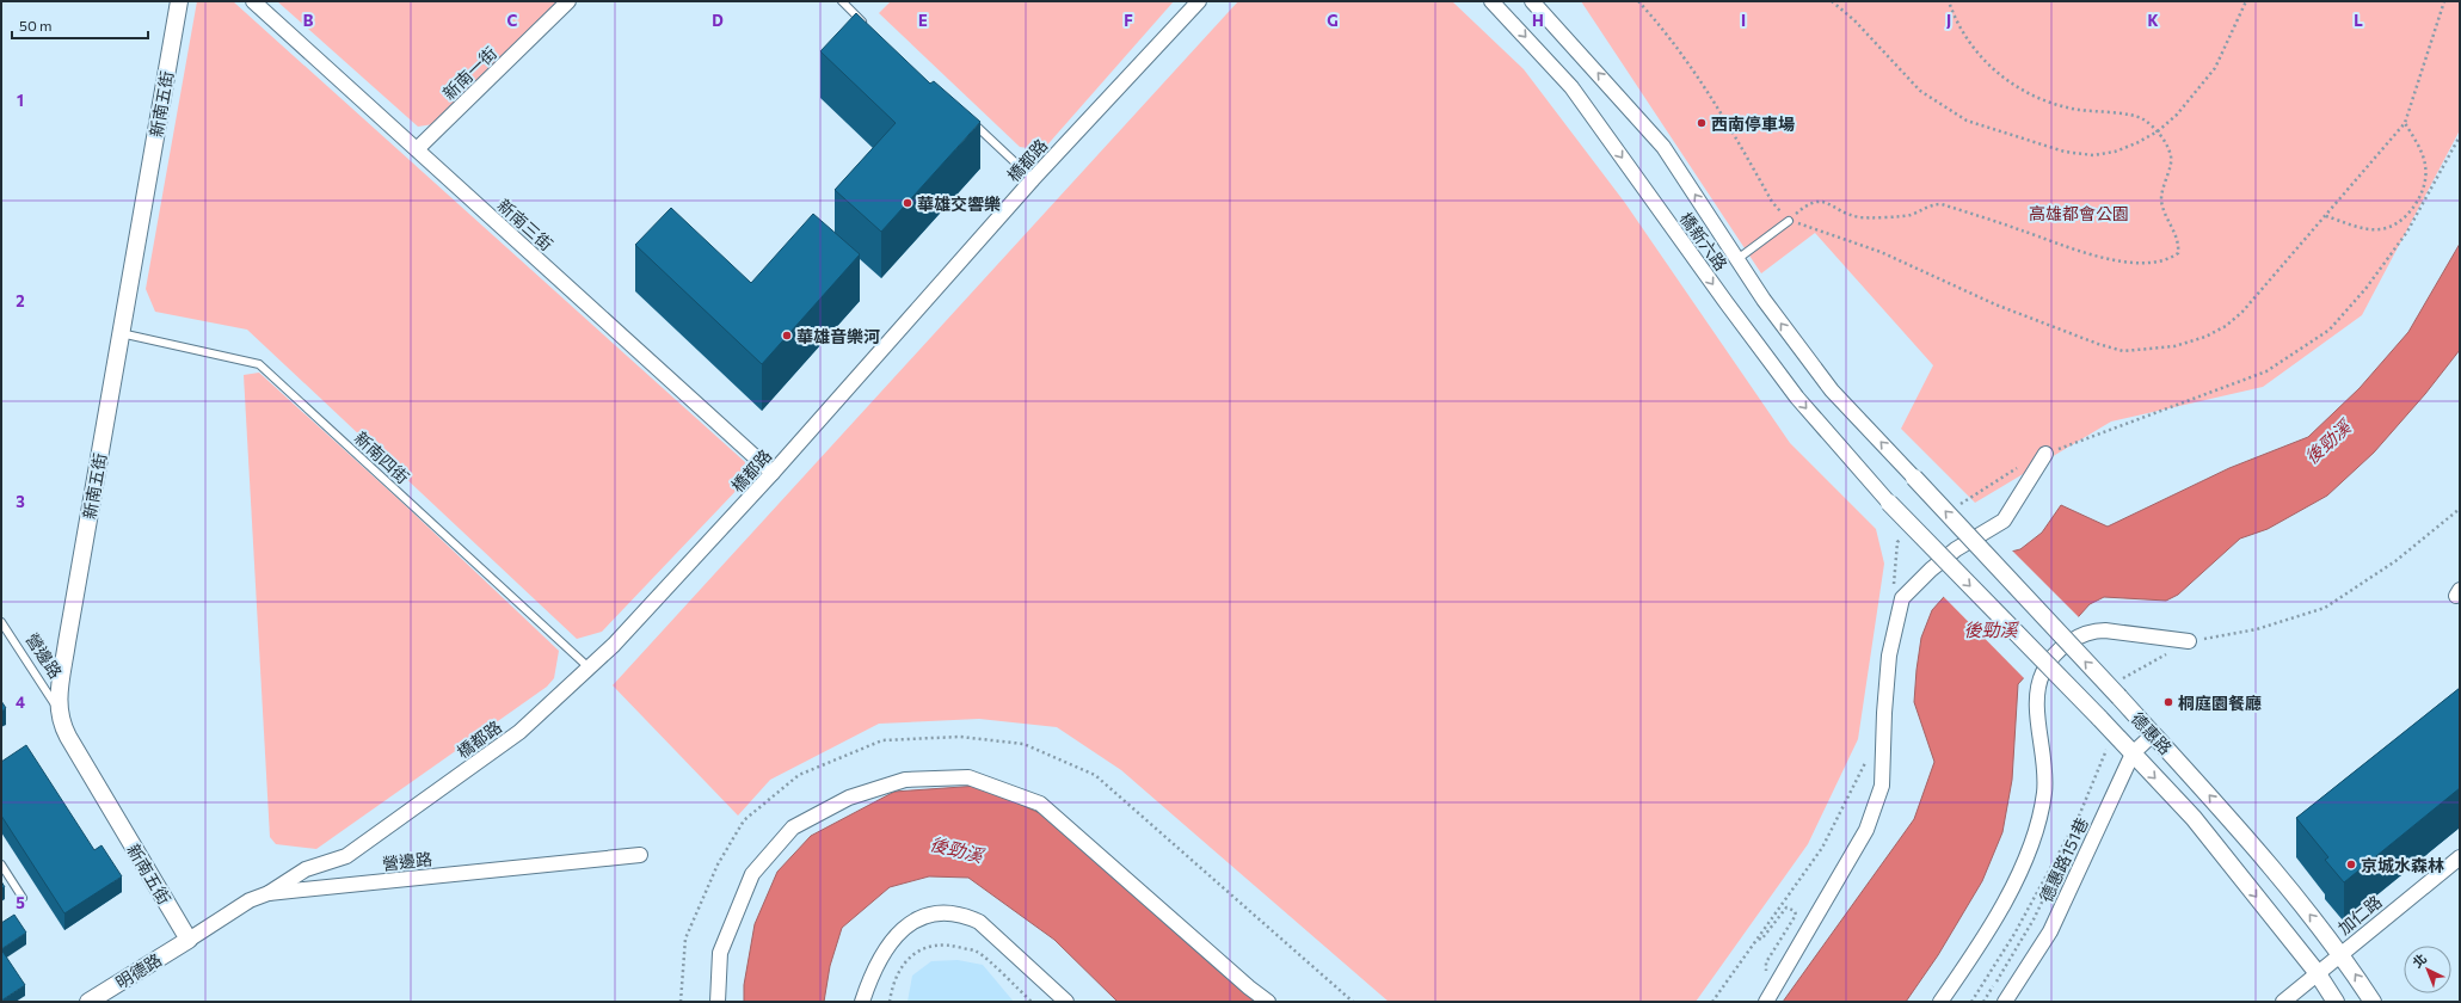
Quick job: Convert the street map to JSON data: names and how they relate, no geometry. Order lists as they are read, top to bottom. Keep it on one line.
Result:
{"streets":{"street":["新南一街","新南五街","橋都路","新南三街","橋新六路","營邊路","德惠路","德惠路151巷","加仁路","明德路"],"lane":["新南四街"]},"crossings":[["新南一街","新南三街"],["新南五街","新南四街"],["新南五街","營邊路"],["新南五街","明德路"],["橋都路","新南三街"],["橋都路","新南四街"],["橋都路","營邊路"],["橋新六路","德惠路"],["營邊路","明德路"],["德惠路","德惠路151巷"],["德惠路","加仁路"]],"water":["後勁溪"],"parks":["高雄都會公園"],"places":["西南停車場","華雄交響樂","華雄音樂河","桐庭園餐廳","京城水森林"],"scale_bar":"50 m","north":"top left","grid":{"columns":["B","C","D","E","F","G","H","I","J","K","L"],"rows":["1","2","3","4","5"]}}
